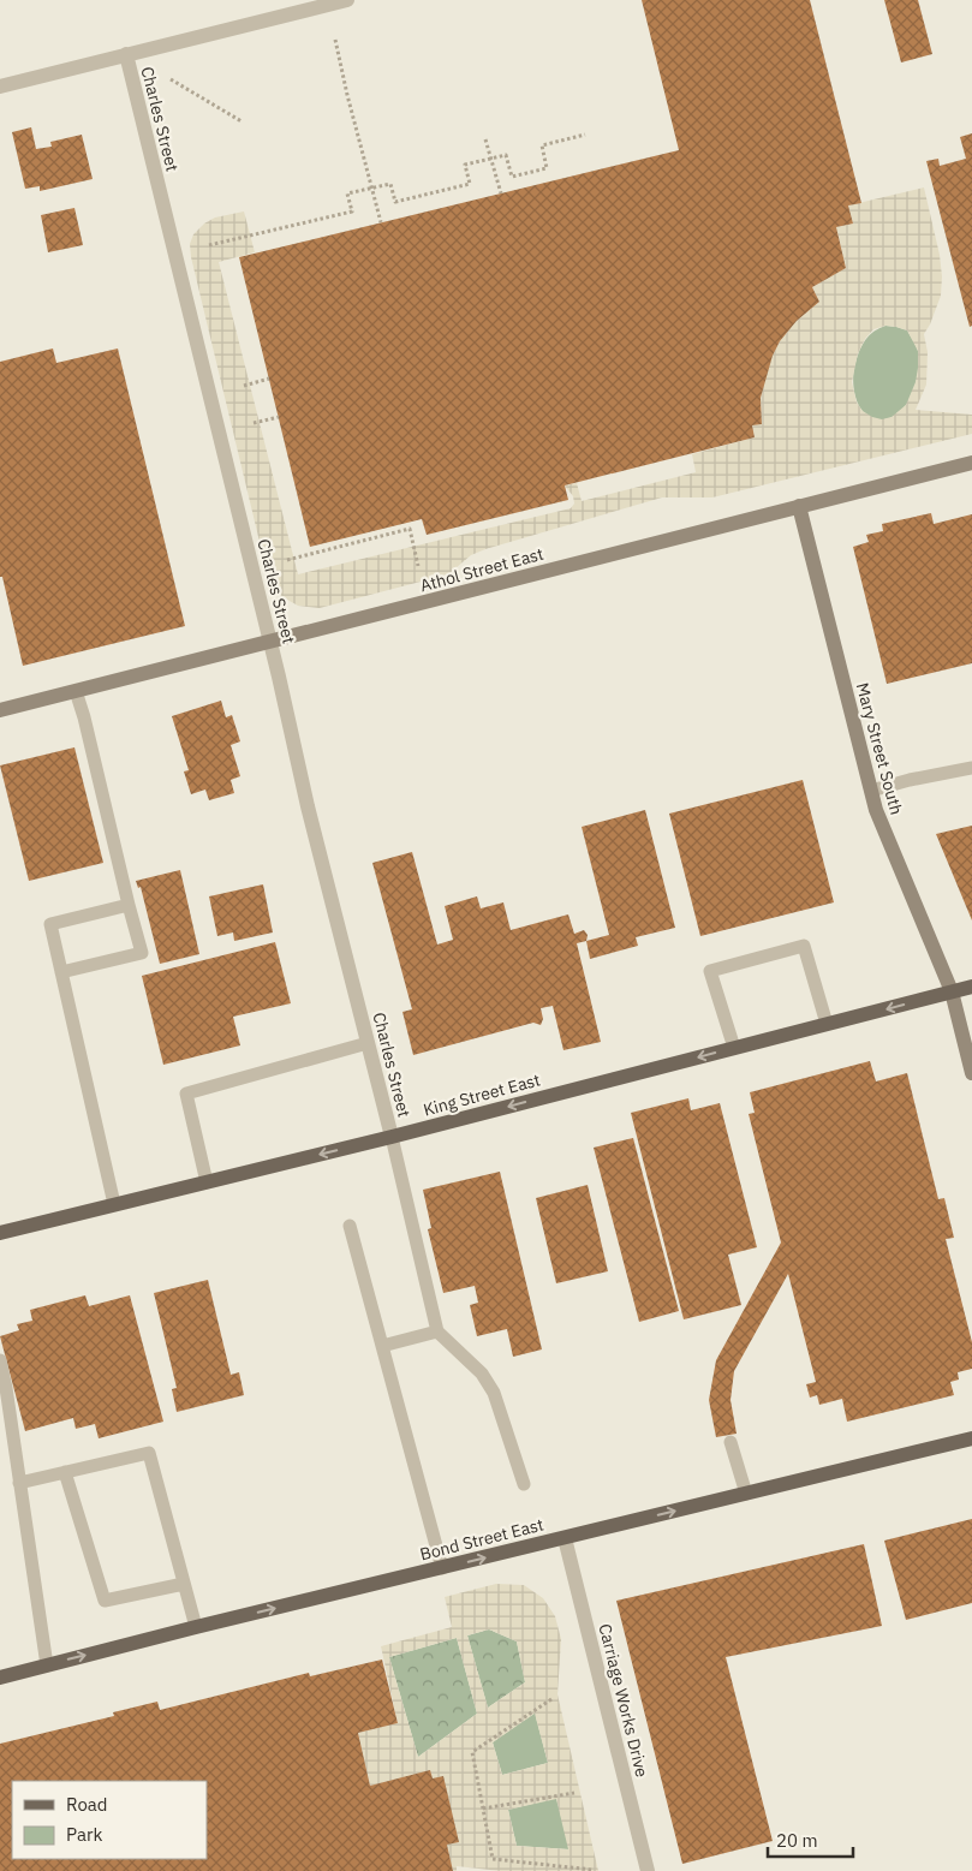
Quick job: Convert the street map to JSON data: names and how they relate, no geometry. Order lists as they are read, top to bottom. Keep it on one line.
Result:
{"streets":{"main road":["Athol Street East","Mary Street South","King Street East","Bond Street East"],"street":["Charles Street","Carriage Works Drive"]},"crossings":[["Charles Street","Athol Street East"],["Charles Street","King Street East"],["Athol Street East","Mary Street South"],["Mary Street South","King Street East"],["Bond Street East","Carriage Works Drive"]],"one_way":["King Street East","Bond Street East"],"legend":["Road","Park"],"scale_bar":"20 m"}
